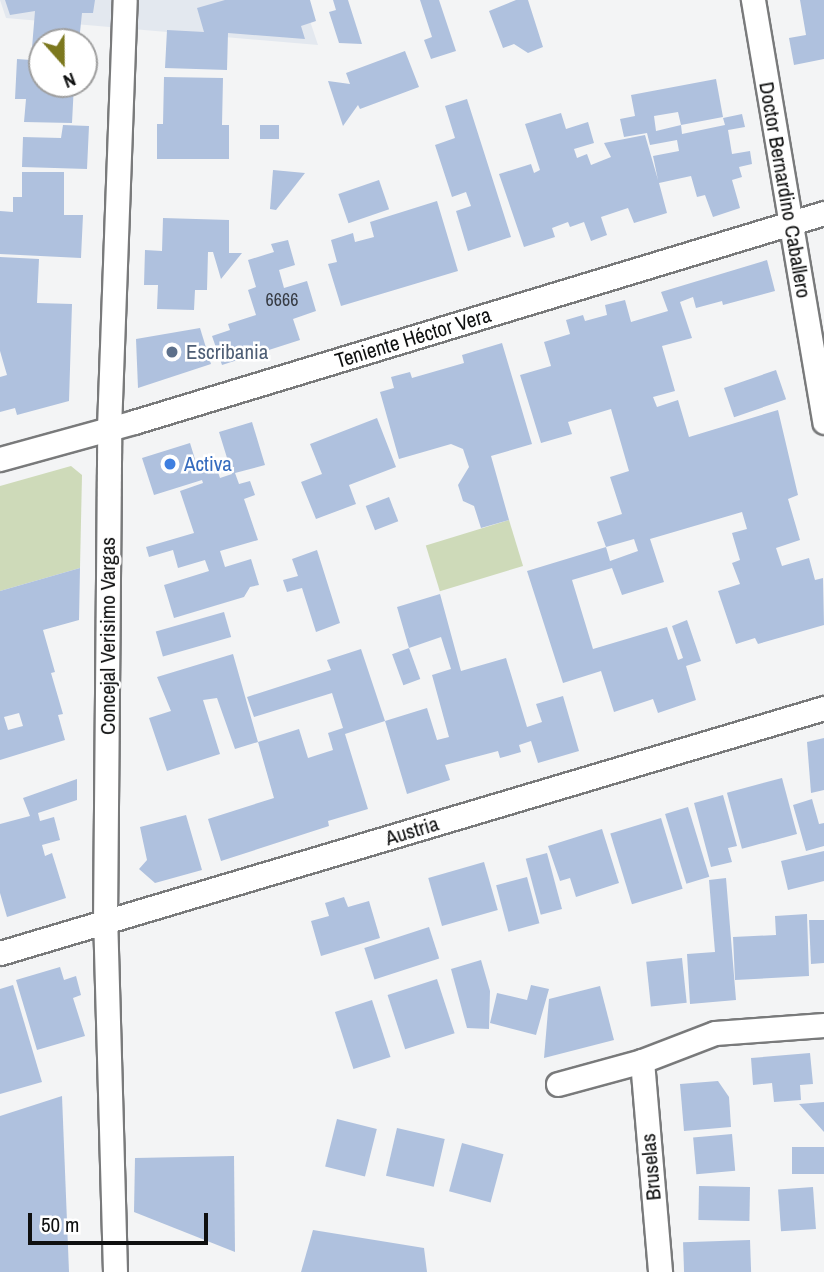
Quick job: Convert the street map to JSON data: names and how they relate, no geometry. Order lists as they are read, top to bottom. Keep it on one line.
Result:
{"streets":{"street":["Doctor Bernardino Caballero","Teniente Héctor Vera","Concejal Verisimo Vargas","Austria","Bruselas"]},"crossings":[["Doctor Bernardino Caballero","Teniente Héctor Vera"],["Teniente Héctor Vera","Concejal Verisimo Vargas"],["Concejal Verisimo Vargas","Austria"]],"places":["Escribania","Activa"],"house_numbers":["6666"],"scale_bar":"50 m","north":"bottom"}
